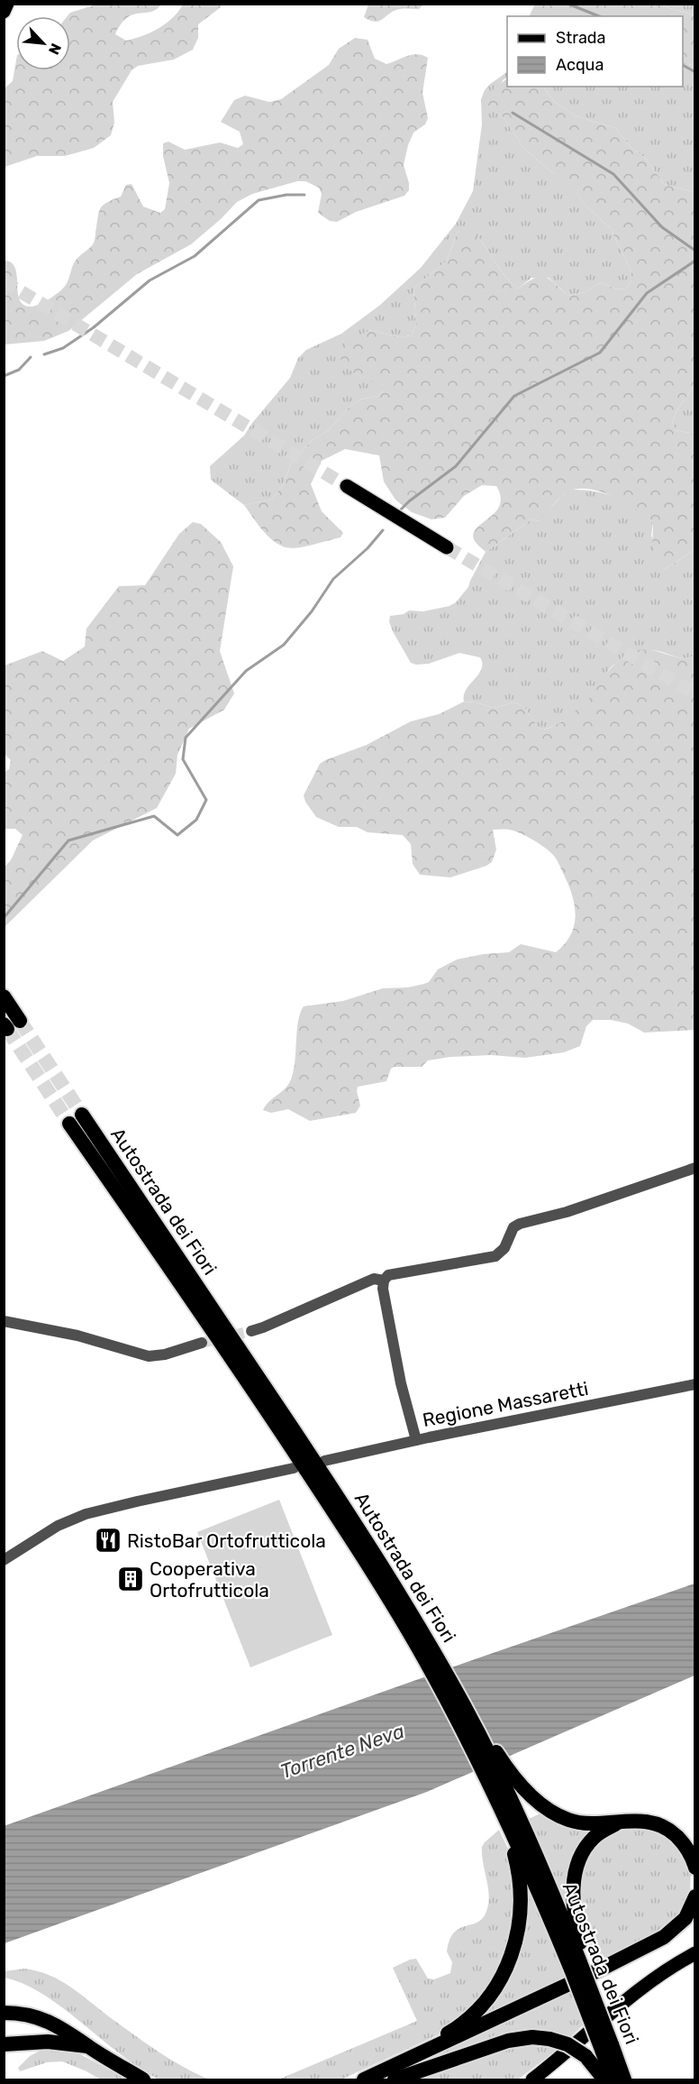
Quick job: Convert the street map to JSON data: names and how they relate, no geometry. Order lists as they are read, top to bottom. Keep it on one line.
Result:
{"streets":{"highway":["Autostrada dei Fiori"],"street":["Regione Massaretti"]},"water":["Torrente Neva"],"places":{"restaurant":["RistoBar Ortofrutticola"],"building":["Cooperativa Ortofrutticola"]},"legend":["Strada","Acqua"],"north":"bottom right"}
